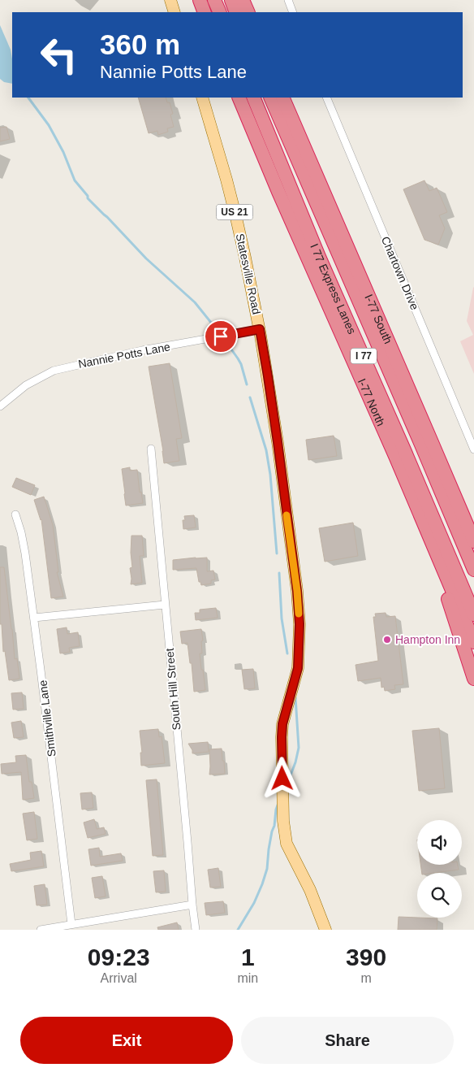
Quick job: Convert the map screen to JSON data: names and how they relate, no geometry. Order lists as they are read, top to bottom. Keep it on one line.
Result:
{"streets":{"highway":["I 77 Express Lanes","I-77 South","I 77","I-77 North"],"main road":["US 21","Statesville Road"],"street":["Chartown Drive","Nannie Potts Lane","South Hill Street","Smithville Lane"]},"crossings":[["Statesville Road","Nannie Potts Lane"]],"places":["Hampton Inn"],"page":{"turn":["360 m","Nannie Potts Lane"],"eta":["09:23","Arrival","1","min","390","m"],"buttons":["Exit","Share"]}}
